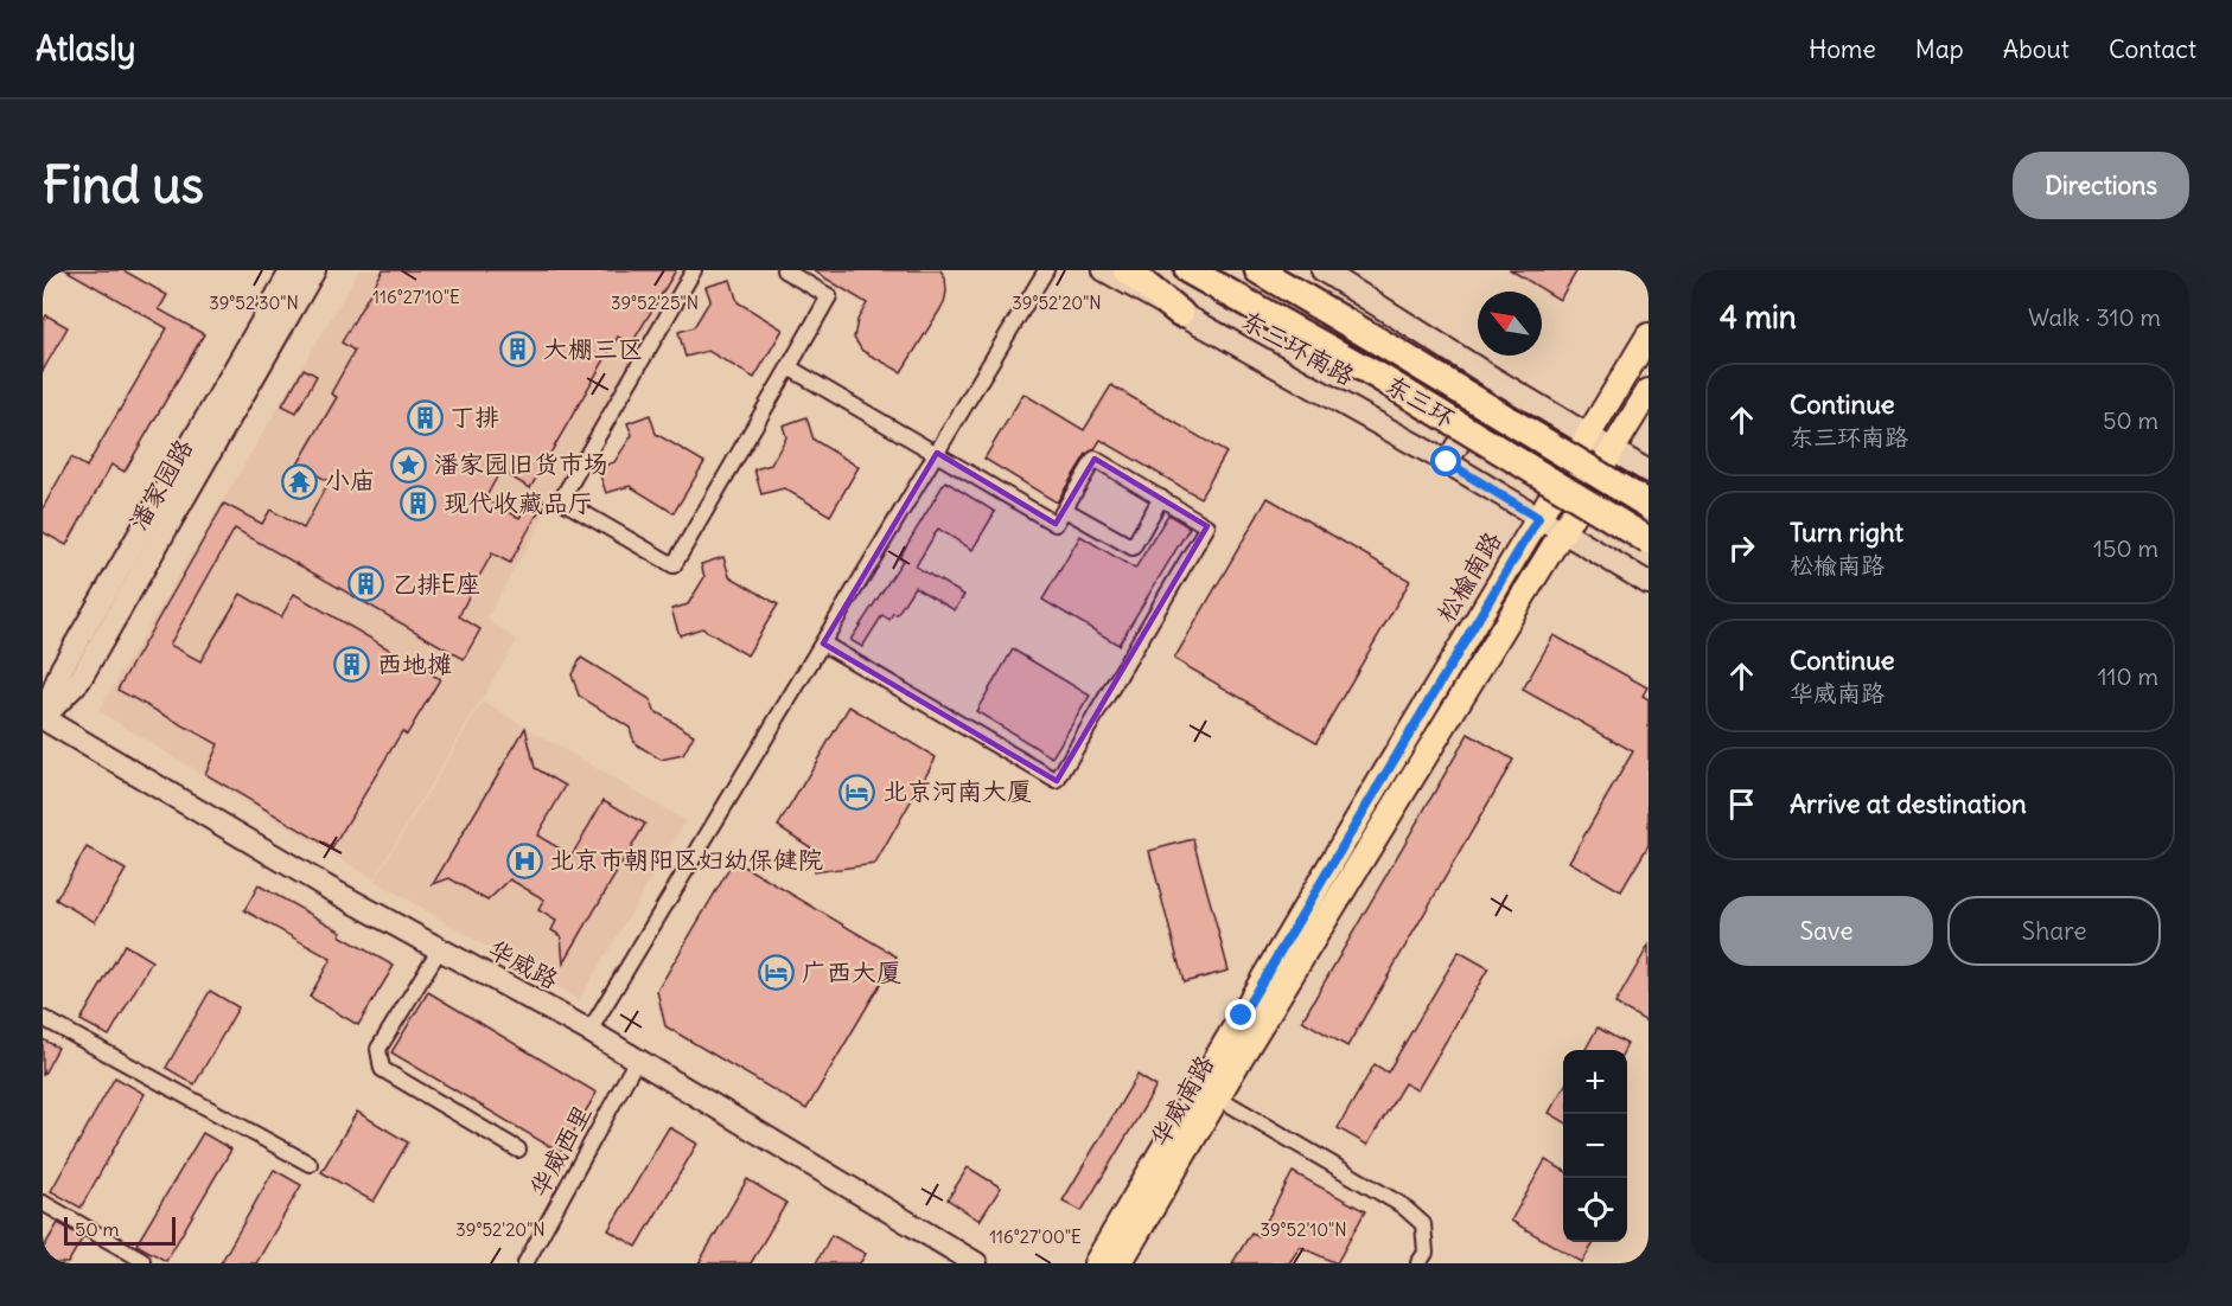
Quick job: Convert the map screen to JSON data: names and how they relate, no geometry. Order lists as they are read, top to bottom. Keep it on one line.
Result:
{"streets":{"highway":["东三环"],"main road":["松榆南路","华威南路"],"street":["东三环南路","潘家园路","华威路","华威西里"]},"crossings":[["东三环南路","松榆南路"],["东三环南路","华威南路"],["潘家园路","华威路"],["松榆南路","华威南路"],["华威路","华威西里"]],"places":{"building":["大棚三区","丁排","现代收藏品厅","乙排E座","西地摊"],"place":["潘家园旧货市场"],"temple":["小庙"],"hotel":["北京河南大厦","广西大厦"],"hospital":["北京市朝阳区妇幼保健院"]},"scale_bar":"50 m","north":"top left","page":{"header":"Atlasly","nav":["Home","Map","About","Contact"],"buttons":["Directions",["Save","Share"]],"title":"Find us","heading":["4 min","Walk · 310 m"],"list":[["Continue","东三环南路","50 m"],["Turn right","松榆南路","150 m"],["Continue","华威南路","110 m"],"Arrive at destination"],"map_buttons":["+","−"],"scale":"50 m"},"coordinates":["116°27'10\"E","39°52'30\"N","39°52'25\"N","39°52'20\"N","39°52'10\"N","116°27'00\"E"]}
